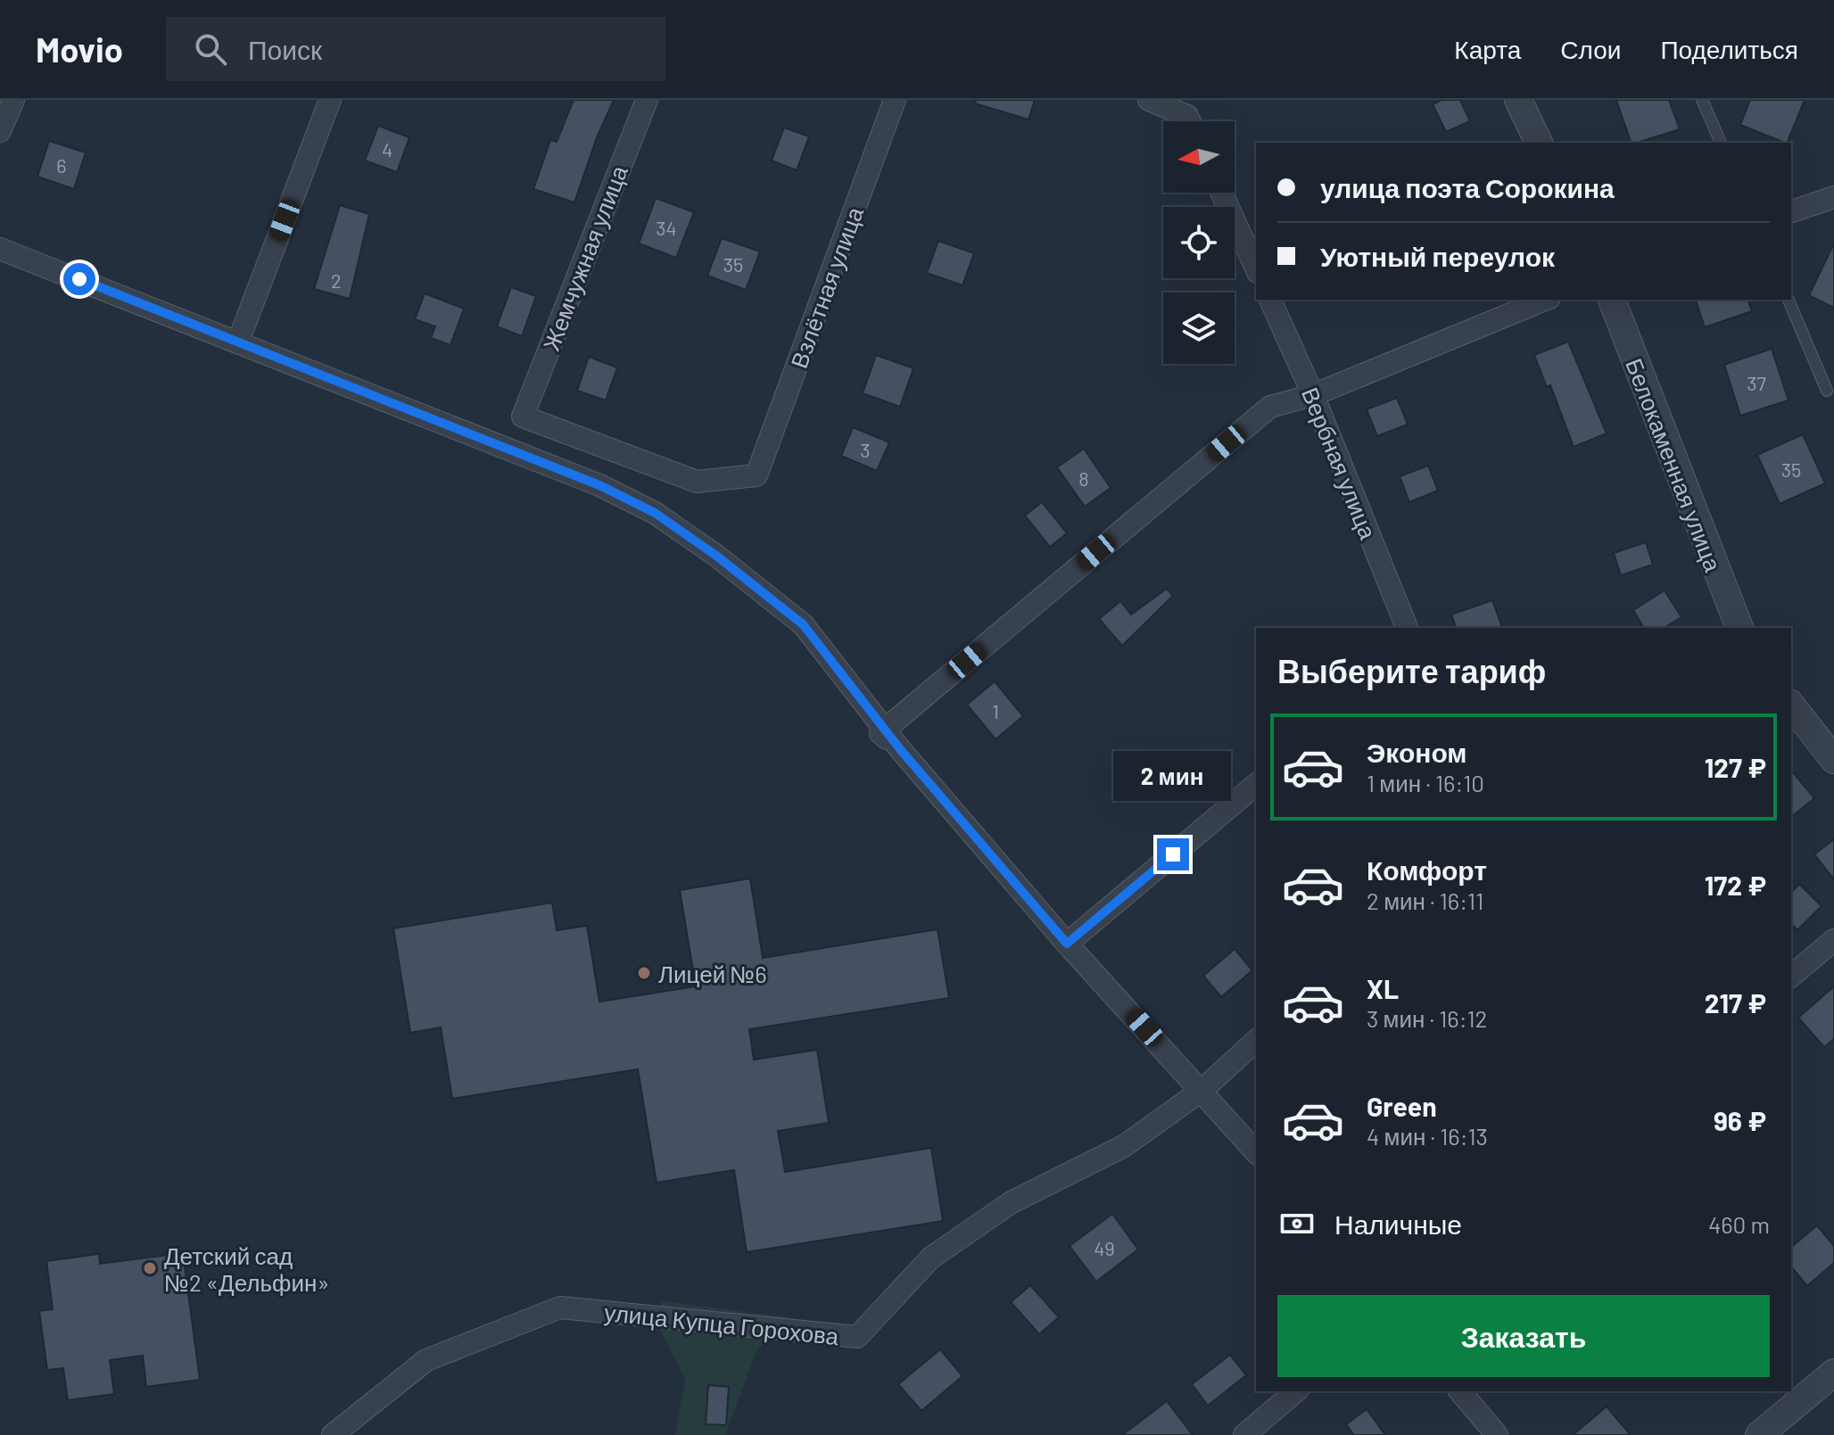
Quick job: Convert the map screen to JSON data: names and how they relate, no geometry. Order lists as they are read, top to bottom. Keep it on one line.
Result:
{"streets":{"street":["Жемчужная улица","Взлётная улица","Вербная улица","Белокаменная улица","улица Купца Горохова"]},"crossings":[["Жемчужная улица","Взлётная улица"]],"places":["Лицей №6","Детский сад №2 «Дельфин»"],"house_numbers":["4","6","34","35","2","37","3","35","8","1","49"],"north":"left","page":{"header":"Movio","search":"Поиск","nav":["Карта","Слои","Поделиться"],"banner":["улица поэта Сорокина","Уютный переулок"],"heading":"Выберите тариф","list":[{"name":"Эконом","note":"1 мин · 16:10","value":"127 ₽"},{"name":"Комфорт","note":"2 мин · 16:11","value":"172 ₽"},{"name":"XL","note":"3 мин · 16:12","value":"217 ₽"},{"name":"Green","note":"4 мин · 16:13","value":"96 ₽"}],"bubble":"2 мин","pay":["Наличные","460 m"],"buttons":"Заказать"}}
